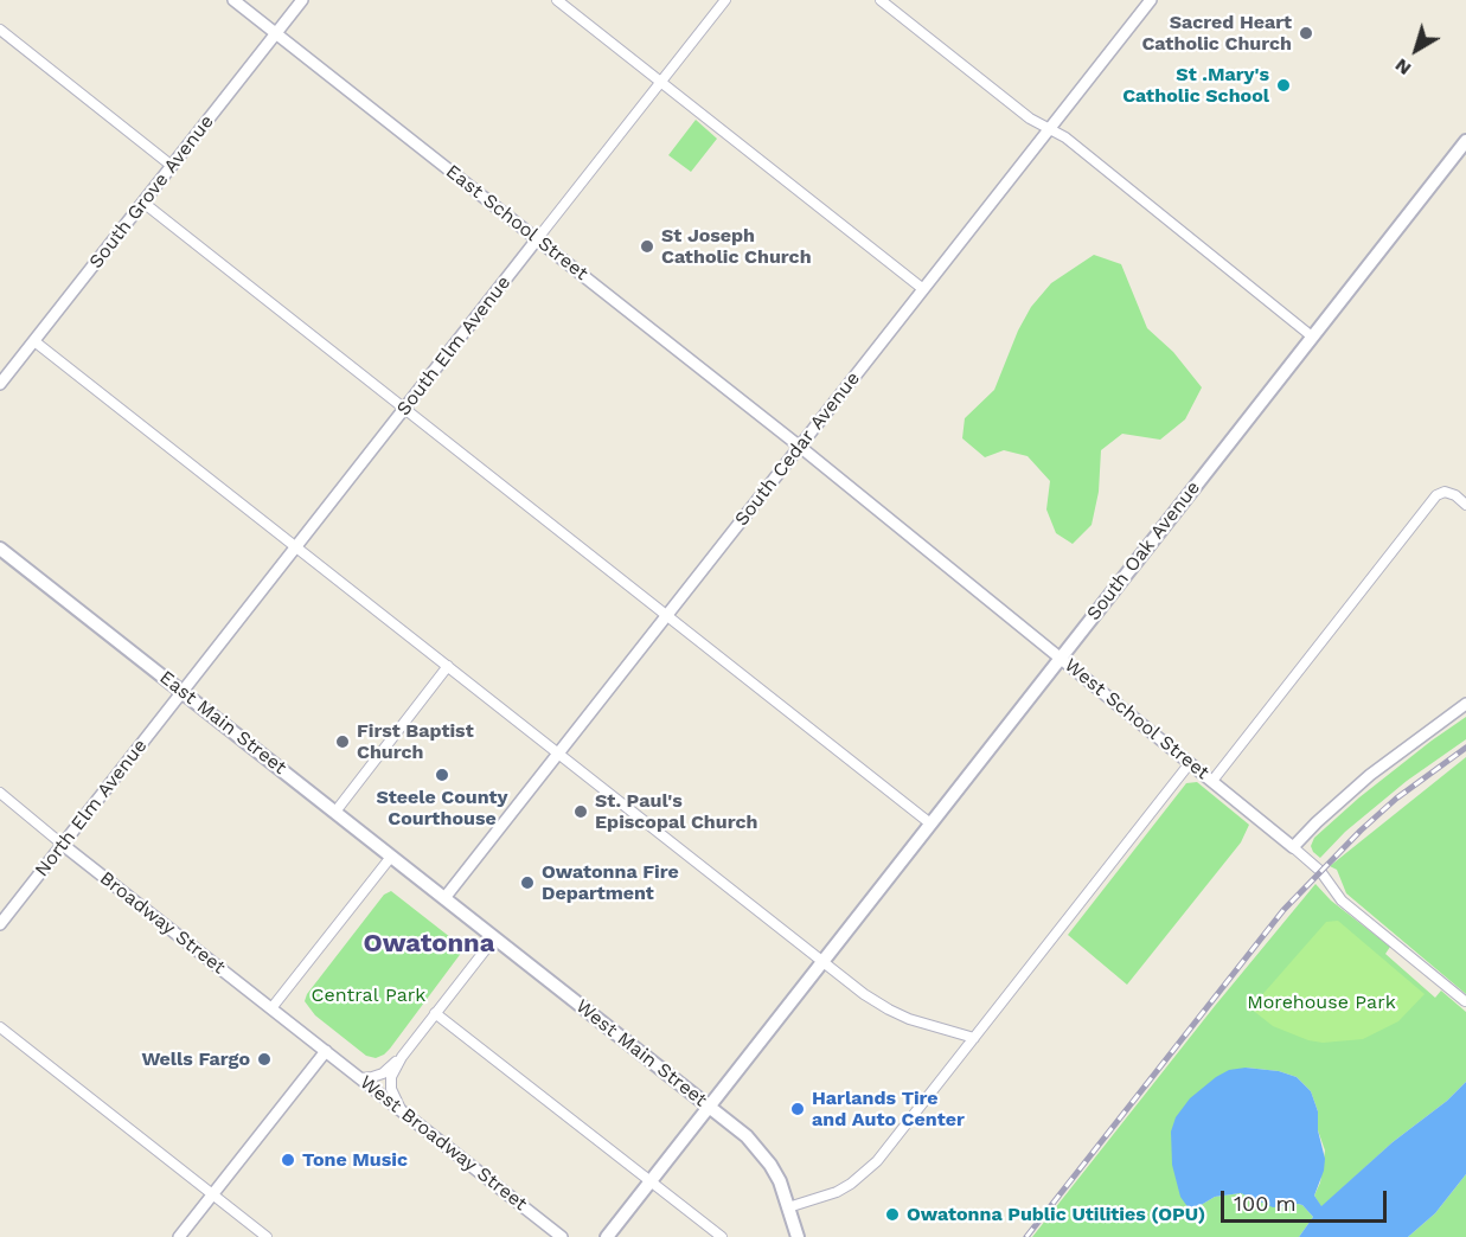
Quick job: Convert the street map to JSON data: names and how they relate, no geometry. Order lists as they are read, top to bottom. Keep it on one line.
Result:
{"streets":{"main road":["South Oak Avenue","East Main Street","West Main Street"],"street":["South Grove Avenue","East School Street","South Elm Avenue","South Cedar Avenue","West School Street","North Elm Avenue","Broadway Street","West Broadway Street"]},"crossings":[["South Grove Avenue","East School Street"],["East School Street","South Elm Avenue"],["East School Street","South Cedar Avenue"],["East School Street","West School Street"],["South Elm Avenue","East Main Street"],["South Elm Avenue","North Elm Avenue"],["South Cedar Avenue","West School Street"],["South Cedar Avenue","East Main Street"],["South Cedar Avenue","West Main Street"],["South Oak Avenue","West School Street"],["South Oak Avenue","West Main Street"],["East Main Street","North Elm Avenue"],["East Main Street","West Main Street"],["North Elm Avenue","Broadway Street"],["Broadway Street","West Broadway Street"]],"districts":["Owatonna"],"parks":["Central Park","Morehouse Park"],"places":["Sacred Heart Catholic Church","St .Mary's Catholic School","St Joseph Catholic Church","First Baptist Church","Steele County Courthouse","St. Paul's Episcopal Church","Owatonna Fire Department","Wells Fargo","Harlands Tire and Auto Center","Tone Music","Owatonna Public Utilities (OPU)"],"scale_bar":"100 m","north":"bottom left"}
